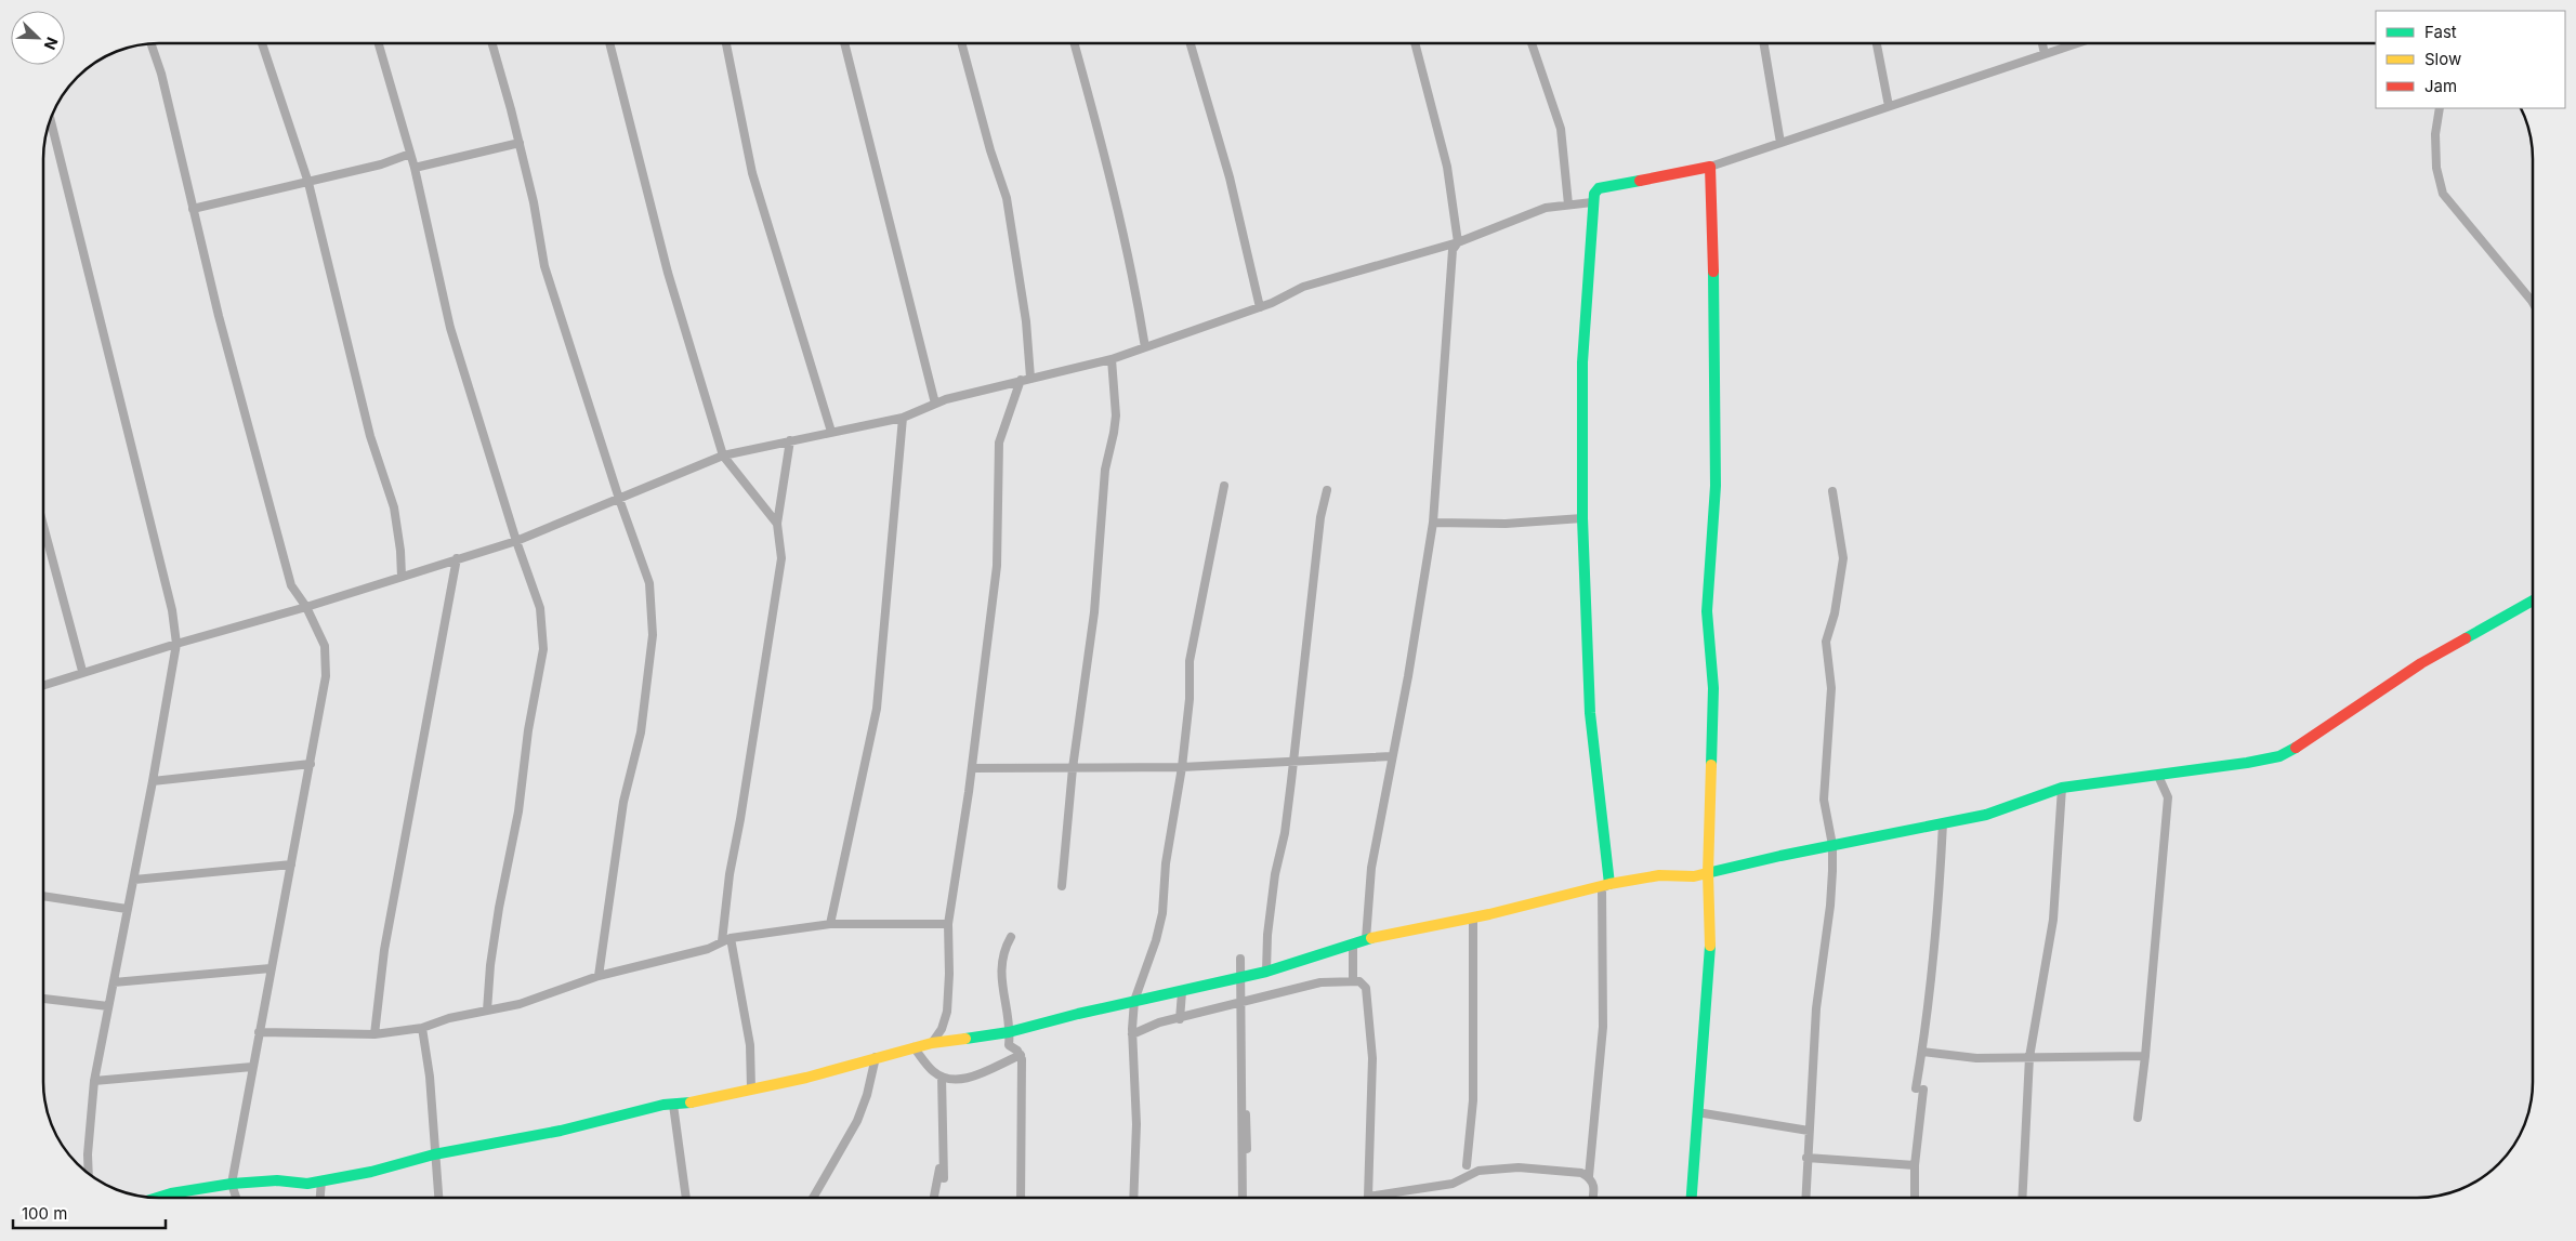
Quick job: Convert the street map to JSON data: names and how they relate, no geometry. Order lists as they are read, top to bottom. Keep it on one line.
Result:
{"legend":["Fast","Slow","Jam"],"scale_bar":"100 m","north":"bottom right"}
